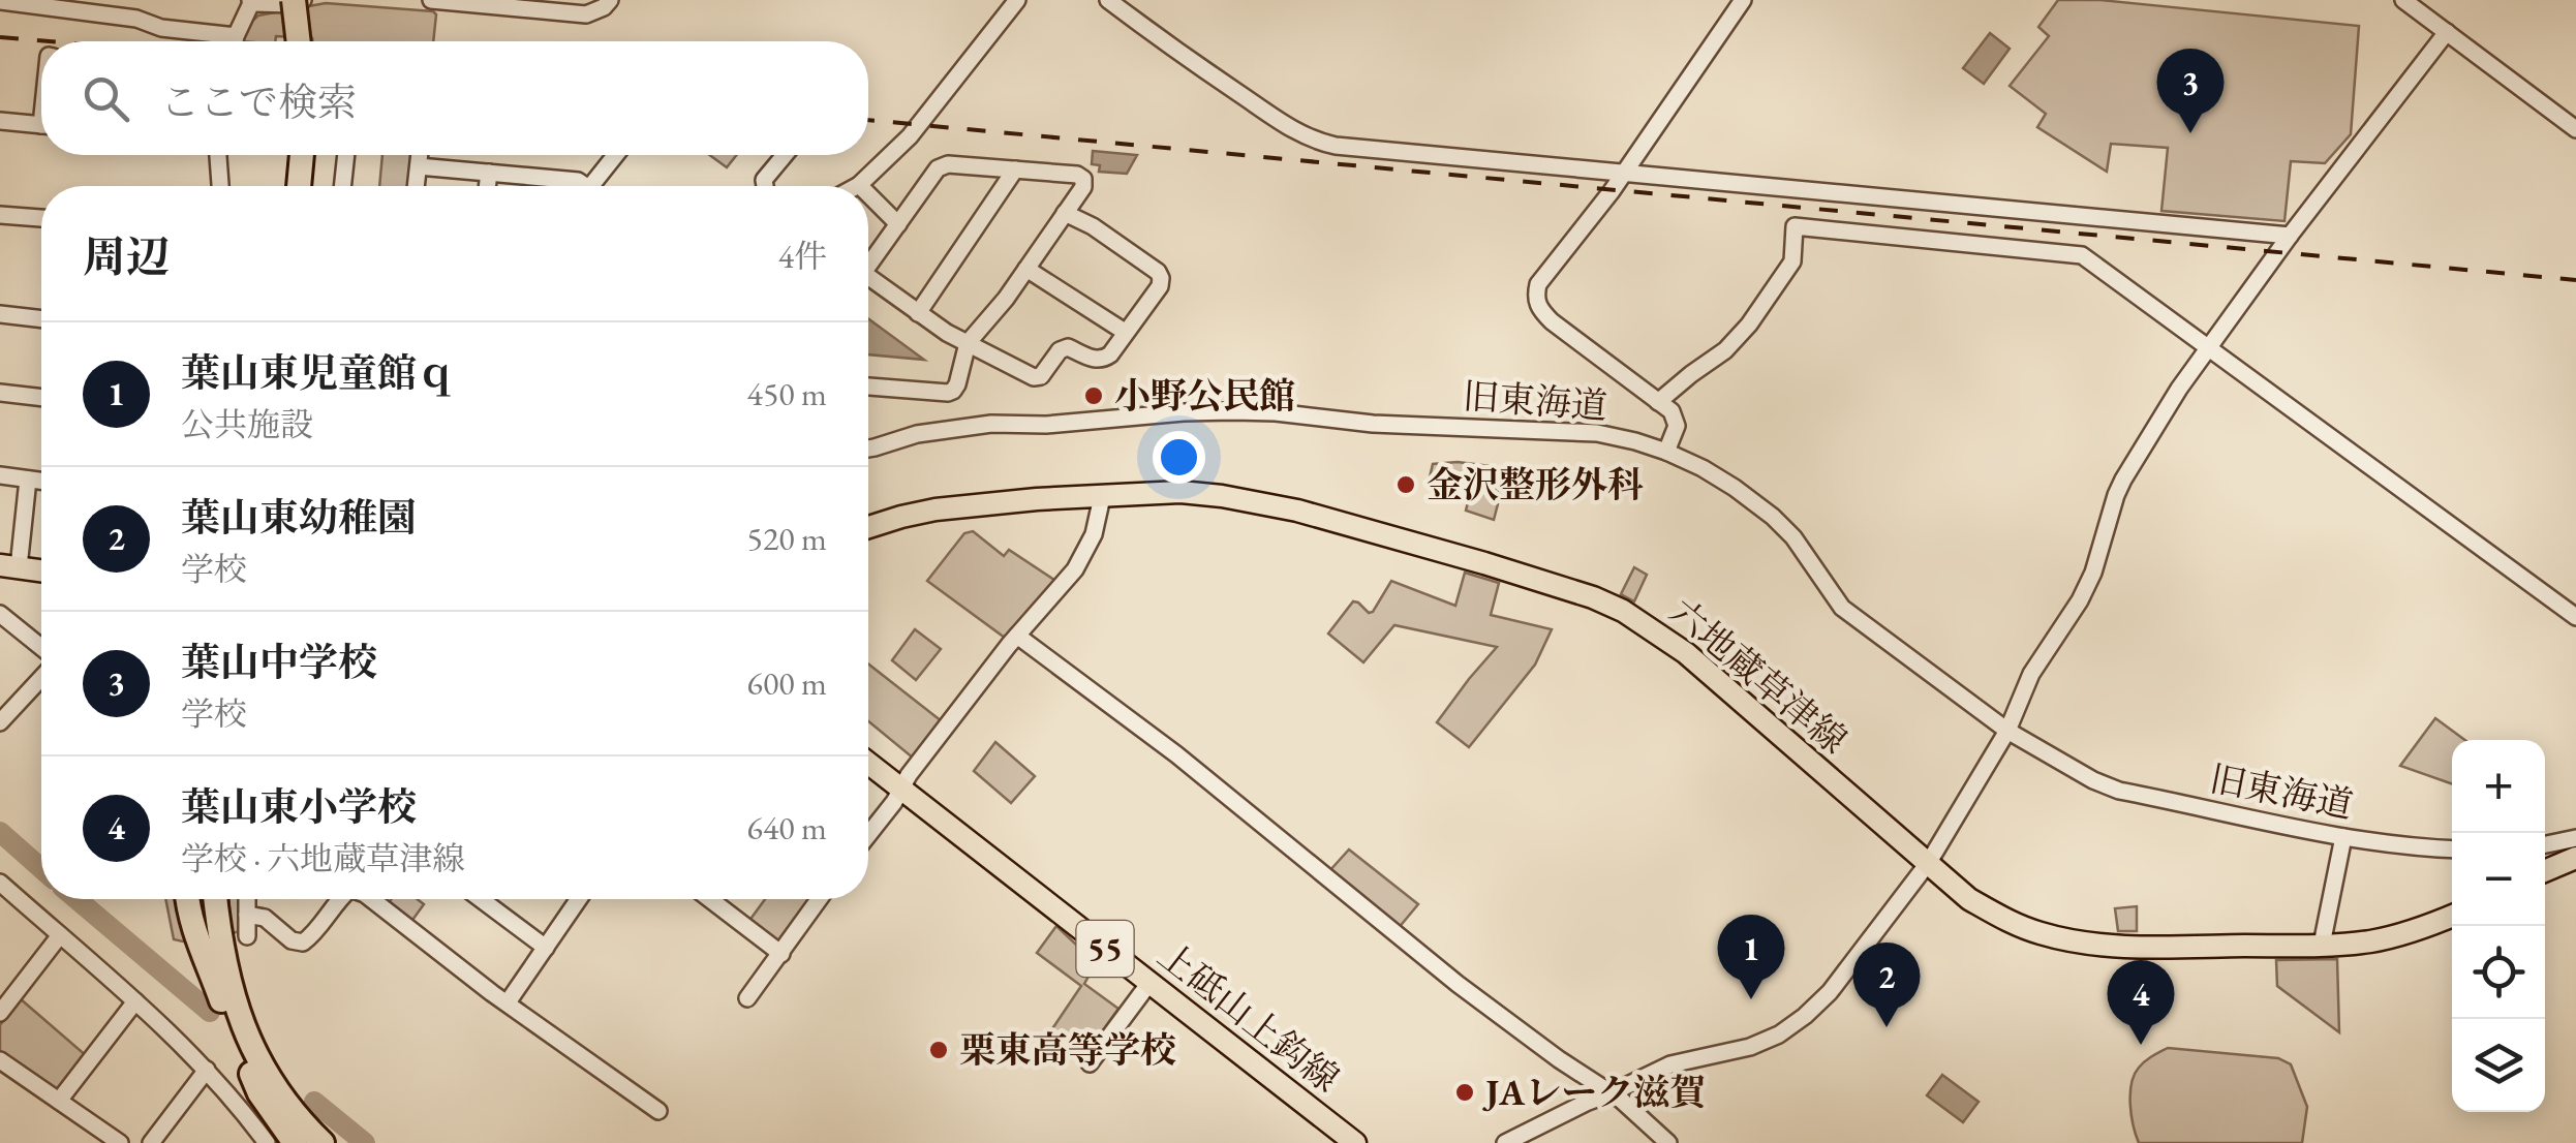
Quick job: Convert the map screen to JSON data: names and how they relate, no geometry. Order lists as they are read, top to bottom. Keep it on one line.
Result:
{"streets":{"main road":["六地蔵草津線","55","上砥山上鈎線"],"street":["旧東海道"]},"places":["小野公民館","金沢整形外科","栗東高等学校","JAレーク滋賀"],"page":{"search":"ここで検索","pins":["3","1","2","4"],"heading":["周辺","4件"],"list":[{"mark":"1","name":"葉山東児童館ｑ","note":"公共施設","value":"450 m"},{"mark":"2","name":"葉山東幼稚園","note":"学校","value":"520 m"},{"mark":"3","name":"葉山中学校","note":"学校","value":"600 m"},{"mark":"4","name":"葉山東小学校","note":"学校 · 六地蔵草津線","value":"640 m"}],"map_buttons":["+","−"]}}
